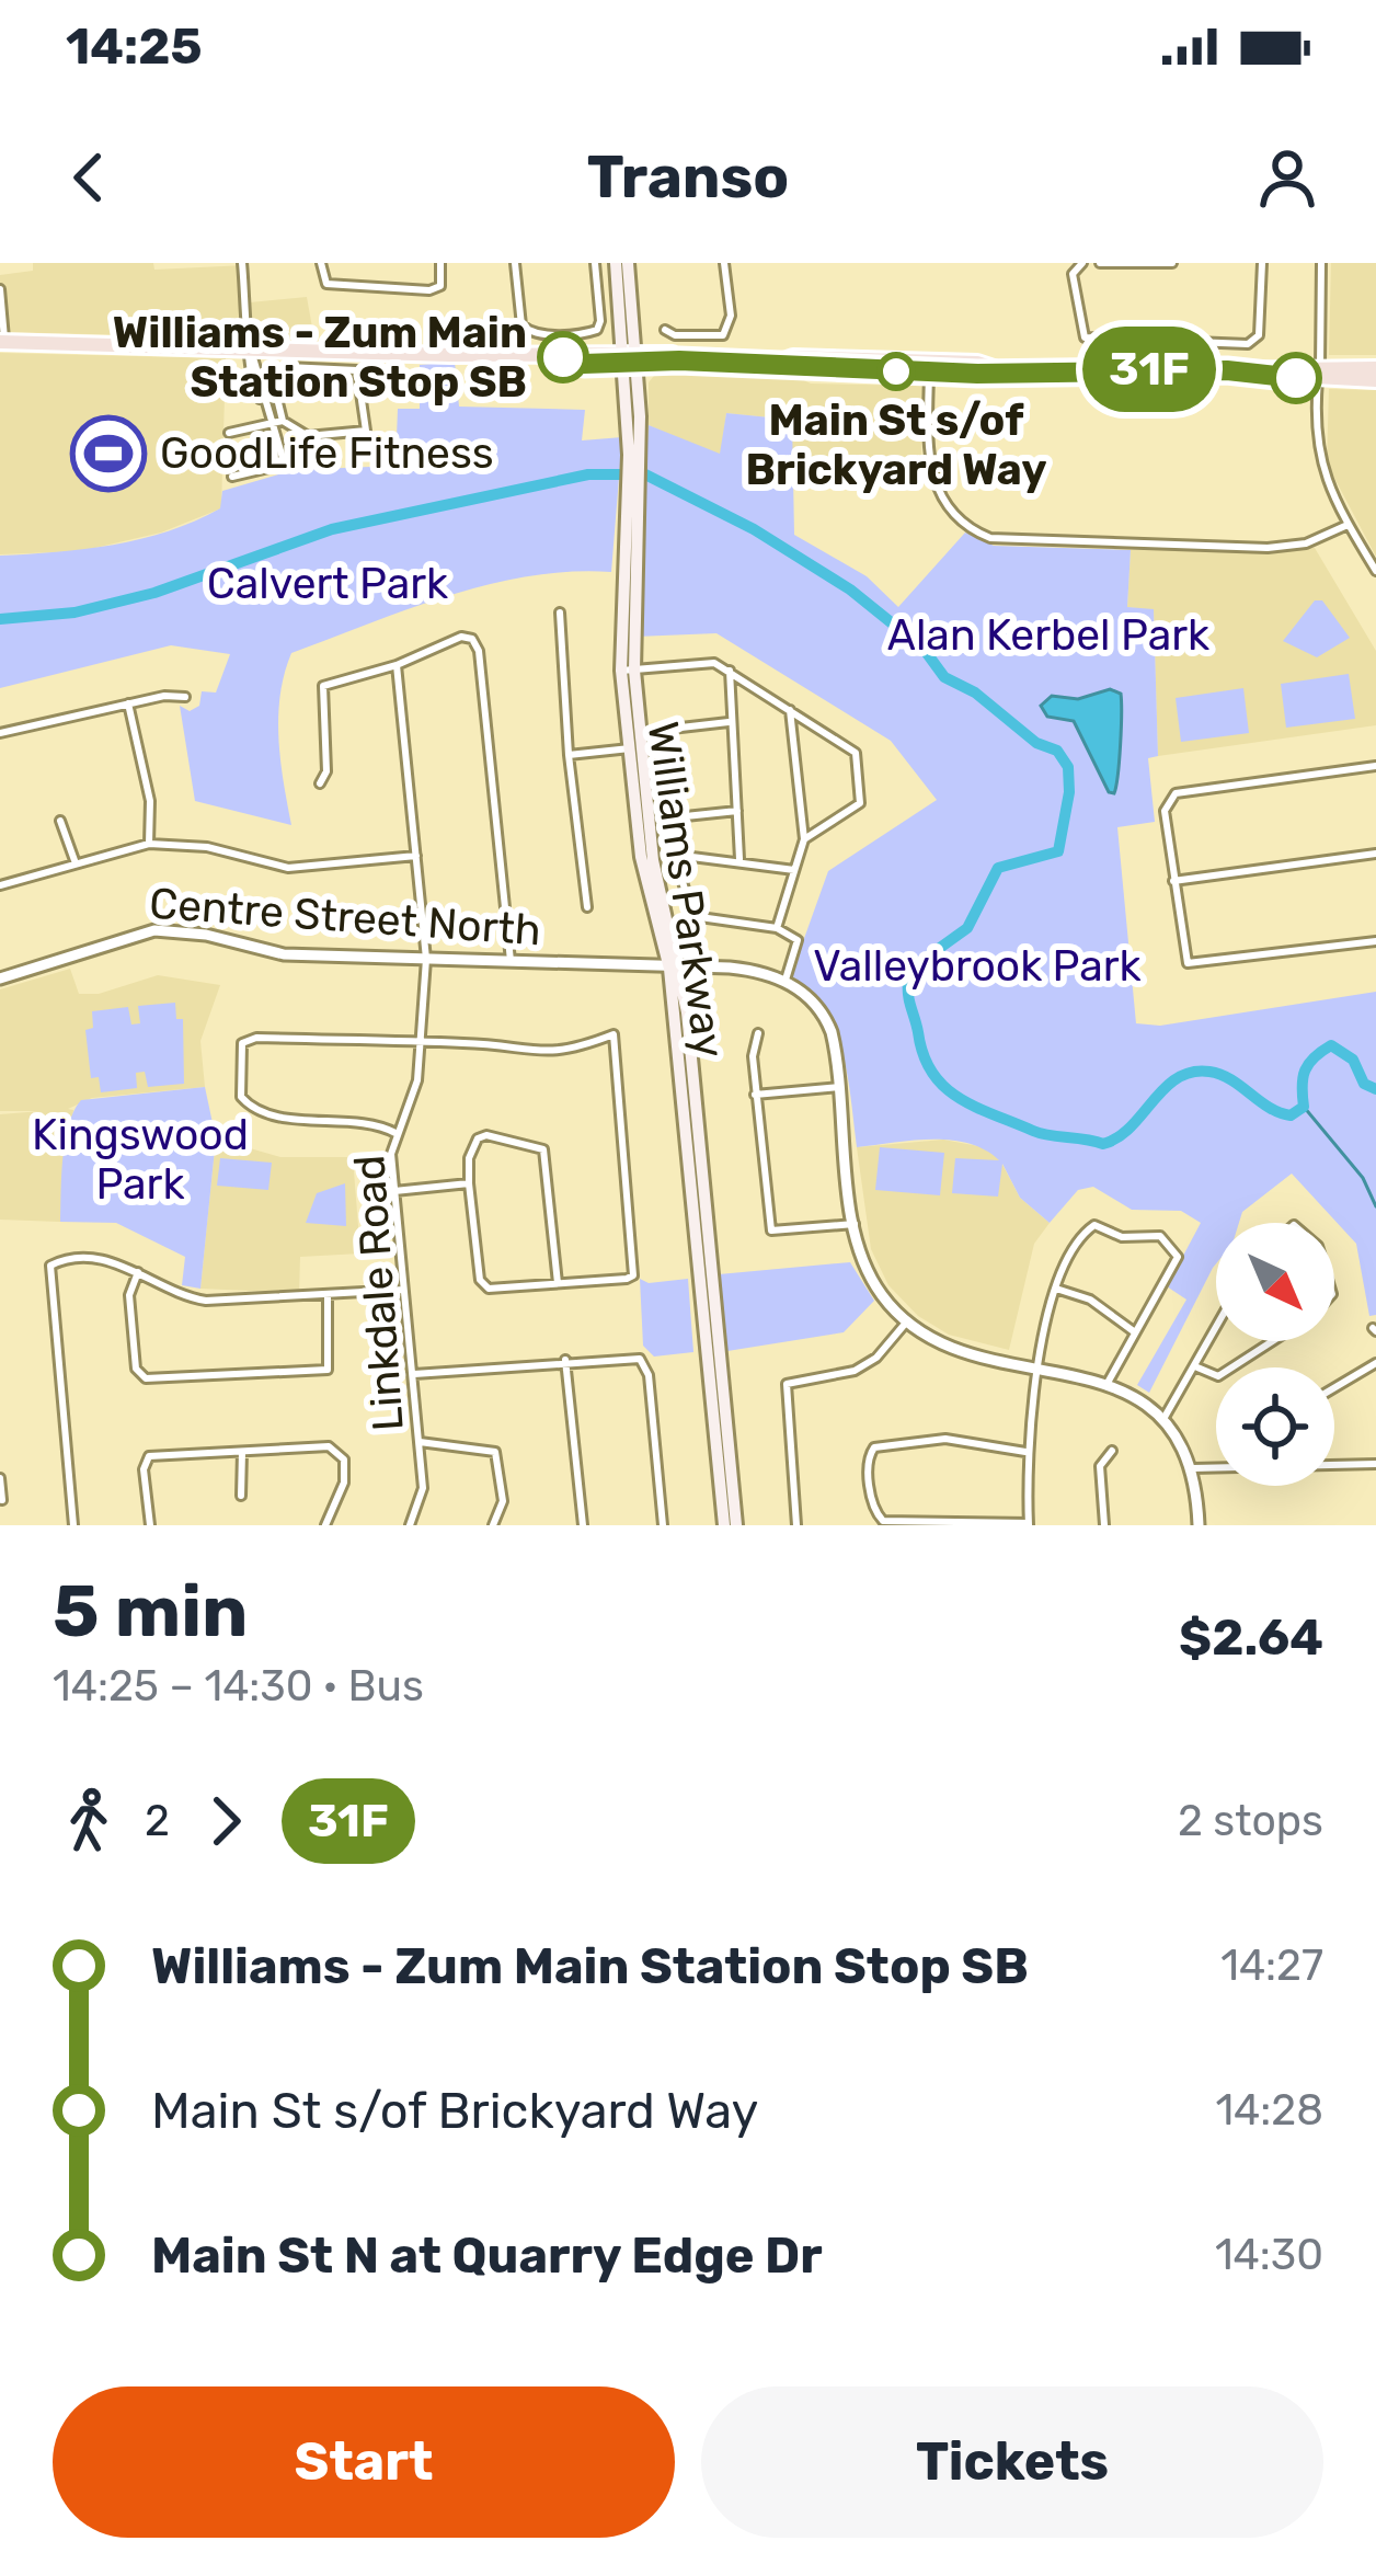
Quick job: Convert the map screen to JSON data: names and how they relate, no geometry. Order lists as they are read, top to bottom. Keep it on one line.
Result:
{"streets":{"main road":["Williams Parkway"],"street":["Centre Street North","Linkdale Road"]},"crossings":[["Williams Parkway","Centre Street North"],["Centre Street North","Linkdale Road"]],"parks":["Calvert Park","Alan Kerbel Park","Valleybrook Park","Kingswood Park"],"places":{"other":["Williams - Zum Main Station Stop SB","Main St s/of Brickyard Way"],"sports":["GoodLife Fitness"]},"lines":["bus line 31F"],"north":"bottom right","page":{"status":"14:25","header":"Transo","on_map":"31F","heading":["5 min","14:25 – 14:30 · Bus","$2.64"],"legs":["2","31F","2 stops"],"list":[{"name":"Williams - Zum Main Station Stop SB","value":"14:27"},{"name":"Main St s/of Brickyard Way","value":"14:28"},{"name":"Main St N at Quarry Edge Dr","value":"14:30"}],"buttons":["Start","Tickets"]}}
